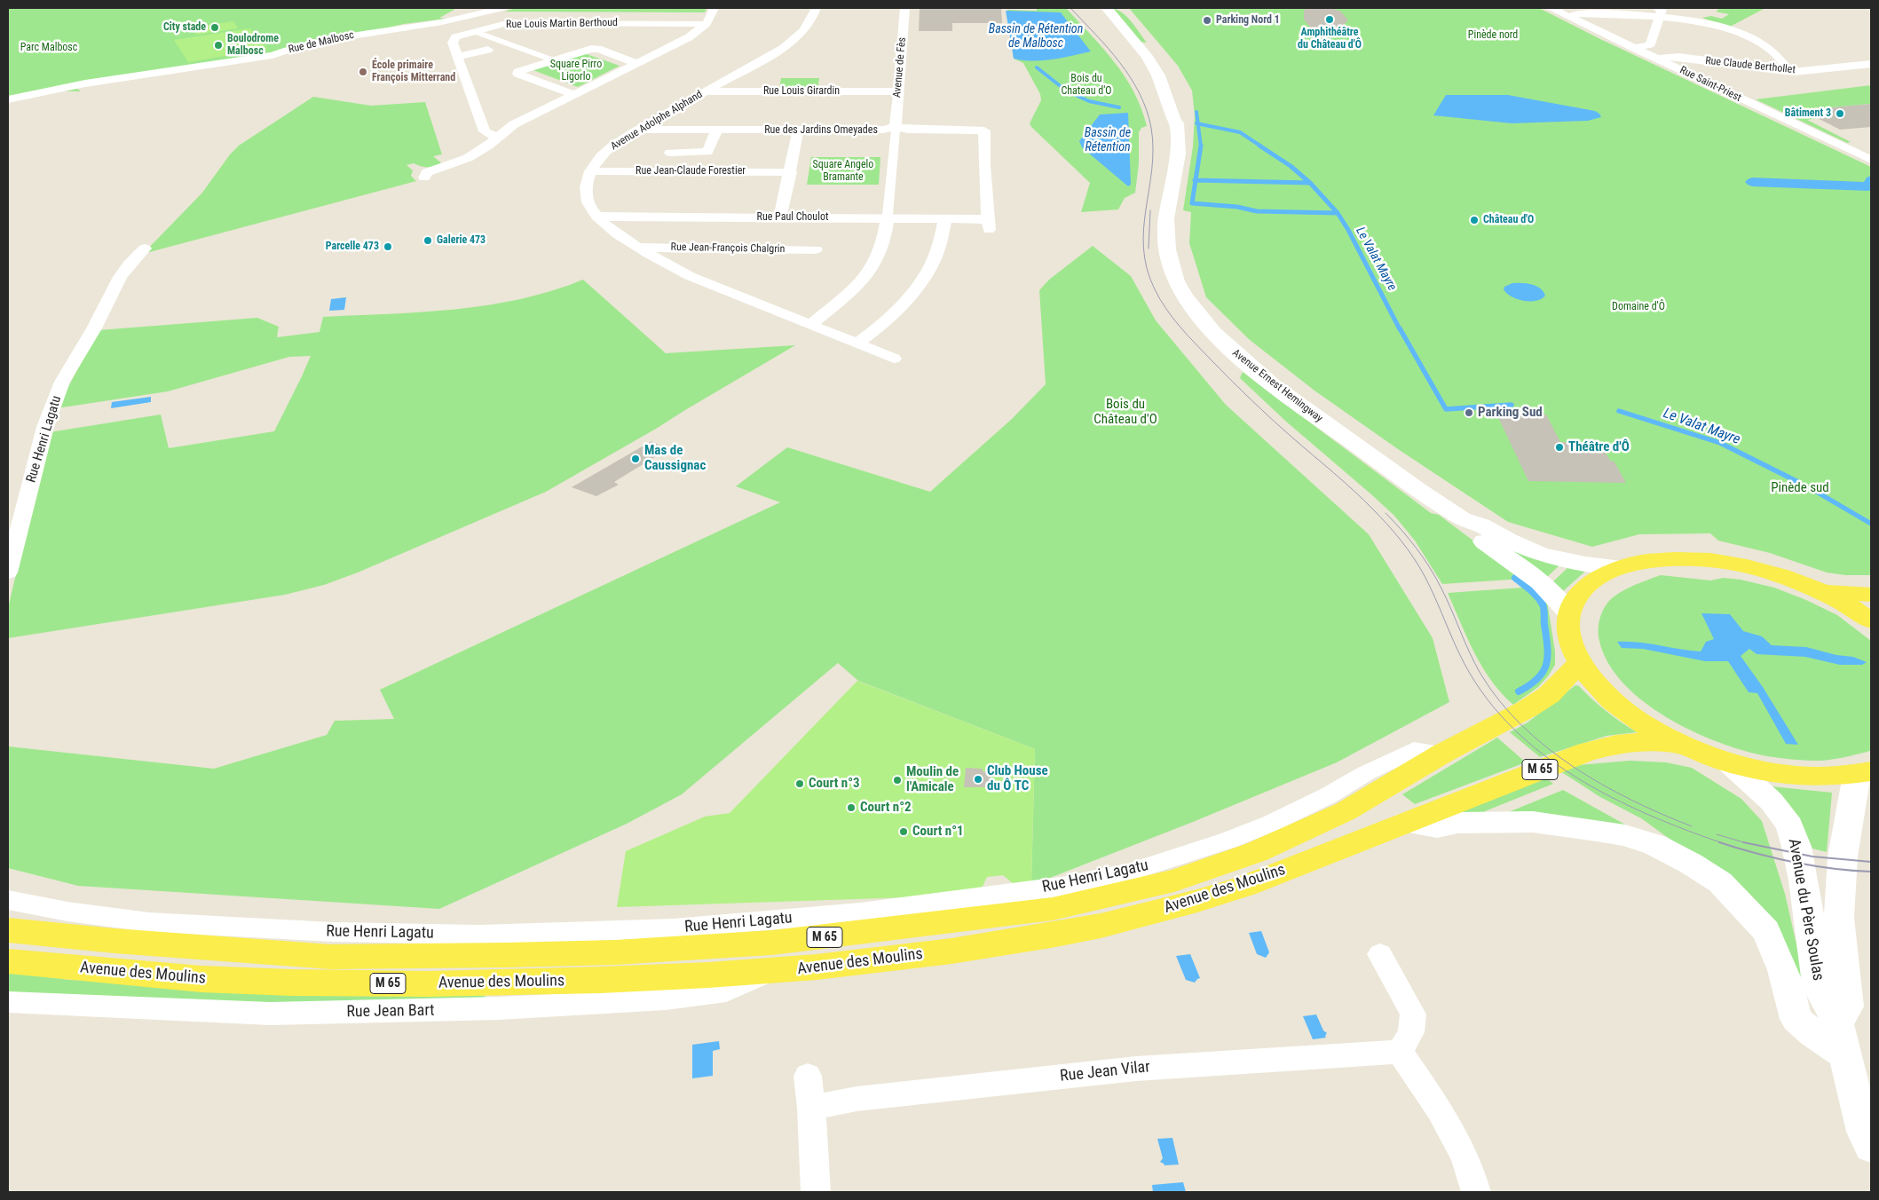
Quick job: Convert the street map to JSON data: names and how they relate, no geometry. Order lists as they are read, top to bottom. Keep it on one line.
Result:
{"streets":{"main road":["Avenue Ernest Hemingway","M 65","Avenue des Moulins","Avenue du Père Soulas"],"street":["Rue Louis Martin Berthoud","Rue de Malbosc","Rue Claude Berthollet","Avenue de Fès","Rue Saint-Priest","Rue Louis Girardin","Avenue Adolphe Alphand","Rue des Jardins Omeyades","Rue Jean-Claude Forestier","Rue Paul Choulot","Rue Jean-François Chalgrin","Rue Henri Lagatu","Rue Jean Bart","Rue Jean Vilar"]},"crossings":[["Rue Claude Berthollet","Rue Saint-Priest"],["Avenue de Fès","Rue Louis Girardin"],["Avenue de Fès","Avenue Adolphe Alphand"],["Avenue de Fès","Rue des Jardins Omeyades"],["Avenue de Fès","Rue Paul Choulot"],["Rue Louis Girardin","Avenue Adolphe Alphand"],["Avenue Adolphe Alphand","Rue des Jardins Omeyades"],["Avenue Adolphe Alphand","Rue Jean-Claude Forestier"],["Avenue Adolphe Alphand","Rue Paul Choulot"],["Avenue Adolphe Alphand","Rue Jean-François Chalgrin"],["Rue des Jardins Omeyades","Rue Paul Choulot"],["Rue Henri Lagatu","Avenue des Moulins"],["Avenue des Moulins","Rue Jean Bart"]],"water":["Bassin de Rétention de Malbosc","Bassin de Rétention","Le Valat Mayre"],"parks":["Pinède nord","Parc Malbosc","Square Pirro Ligorlo","Bois du Chateau d'O","Square Angelo Bramante","Domaine d'Ô","Bois du Château d'O","Pinède sud"],"places":["Amphithéâtre du Château d'Ô","Parking Nord 1","City stade","Boulodrome Malbosc","École primaire François Mitterrand","Bâtiment 3","Château d'O","Galerie 473","Parcelle 473","Parking Sud","Théâtre d'Ô","Mas de Caussignac","Club House du Ô TC","Moulin de l'Amicale","Court n°3","Court n°2","Court n°1"]}
